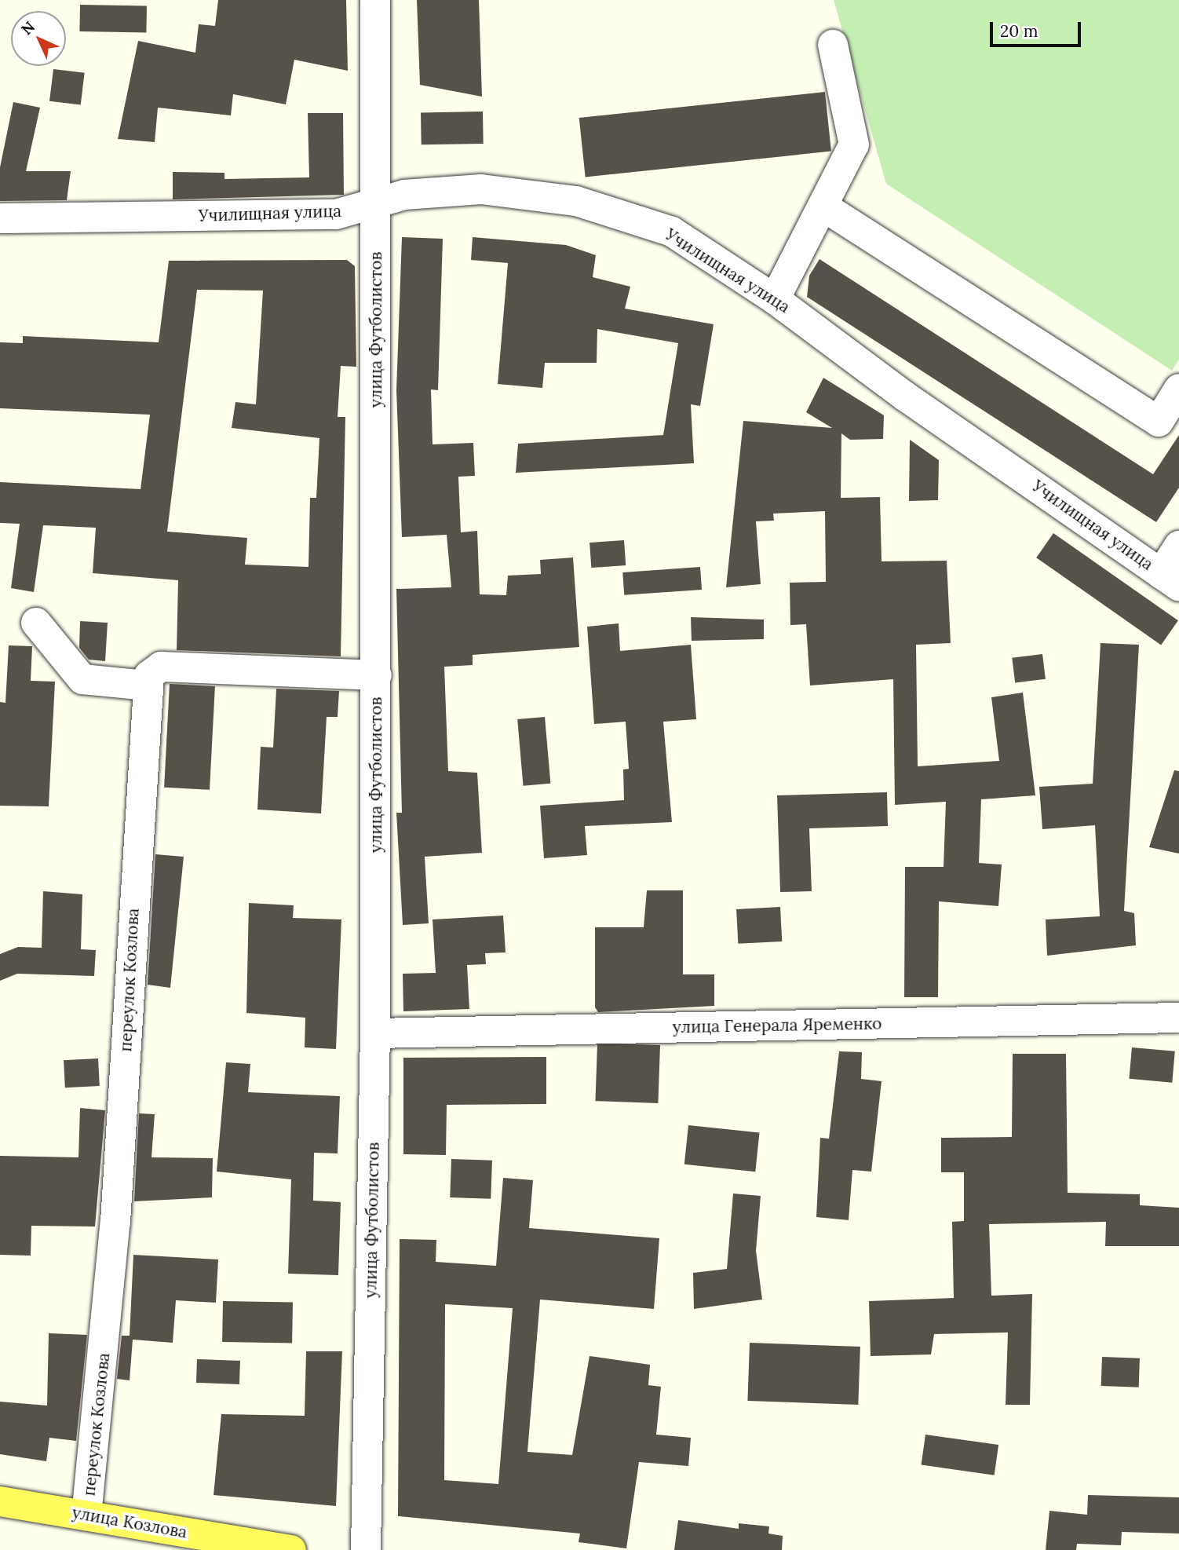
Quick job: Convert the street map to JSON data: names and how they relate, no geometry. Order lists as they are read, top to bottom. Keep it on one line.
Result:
{"streets":{"main road":["улица Козлова"],"street":["Училищная улица","улица Футболистов","переулок Козлова","улица Генерала Яременко"]},"crossings":[["Училищная улица","улица Футболистов"],["улица Футболистов","улица Генерала Яременко"],["переулок Козлова","улица Козлова"]],"scale_bar":"20 m","north":"top left"}
